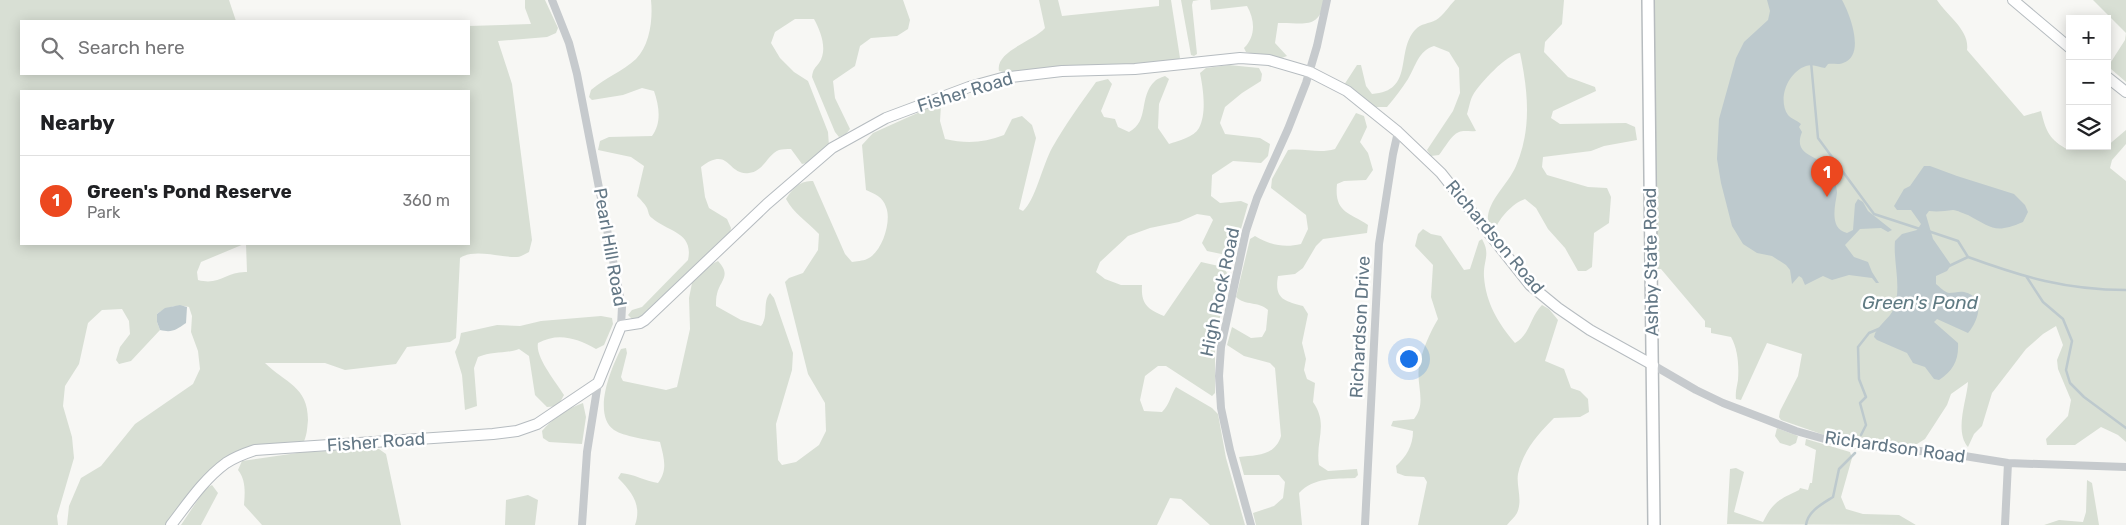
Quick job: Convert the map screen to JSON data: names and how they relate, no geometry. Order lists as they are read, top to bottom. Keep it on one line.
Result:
{"streets":{"main road":["Ashby State Road"],"street":["Fisher Road","Richardson Road","Pearl Hill Road","High Rock Road","Richardson Drive"]},"crossings":[["Fisher Road","Richardson Road"],["Fisher Road","Pearl Hill Road"],["Fisher Road","High Rock Road"],["Richardson Road","Ashby State Road"],["Richardson Road","High Rock Road"],["Richardson Road","Richardson Drive"]],"water":["Green's Pond"],"page":{"map_buttons":["+","−"],"search":"Search here","heading":"Nearby","list":[{"mark":"1","name":"Green's Pond Reserve","note":"Park","value":"360 m"}],"pins":"1"}}
